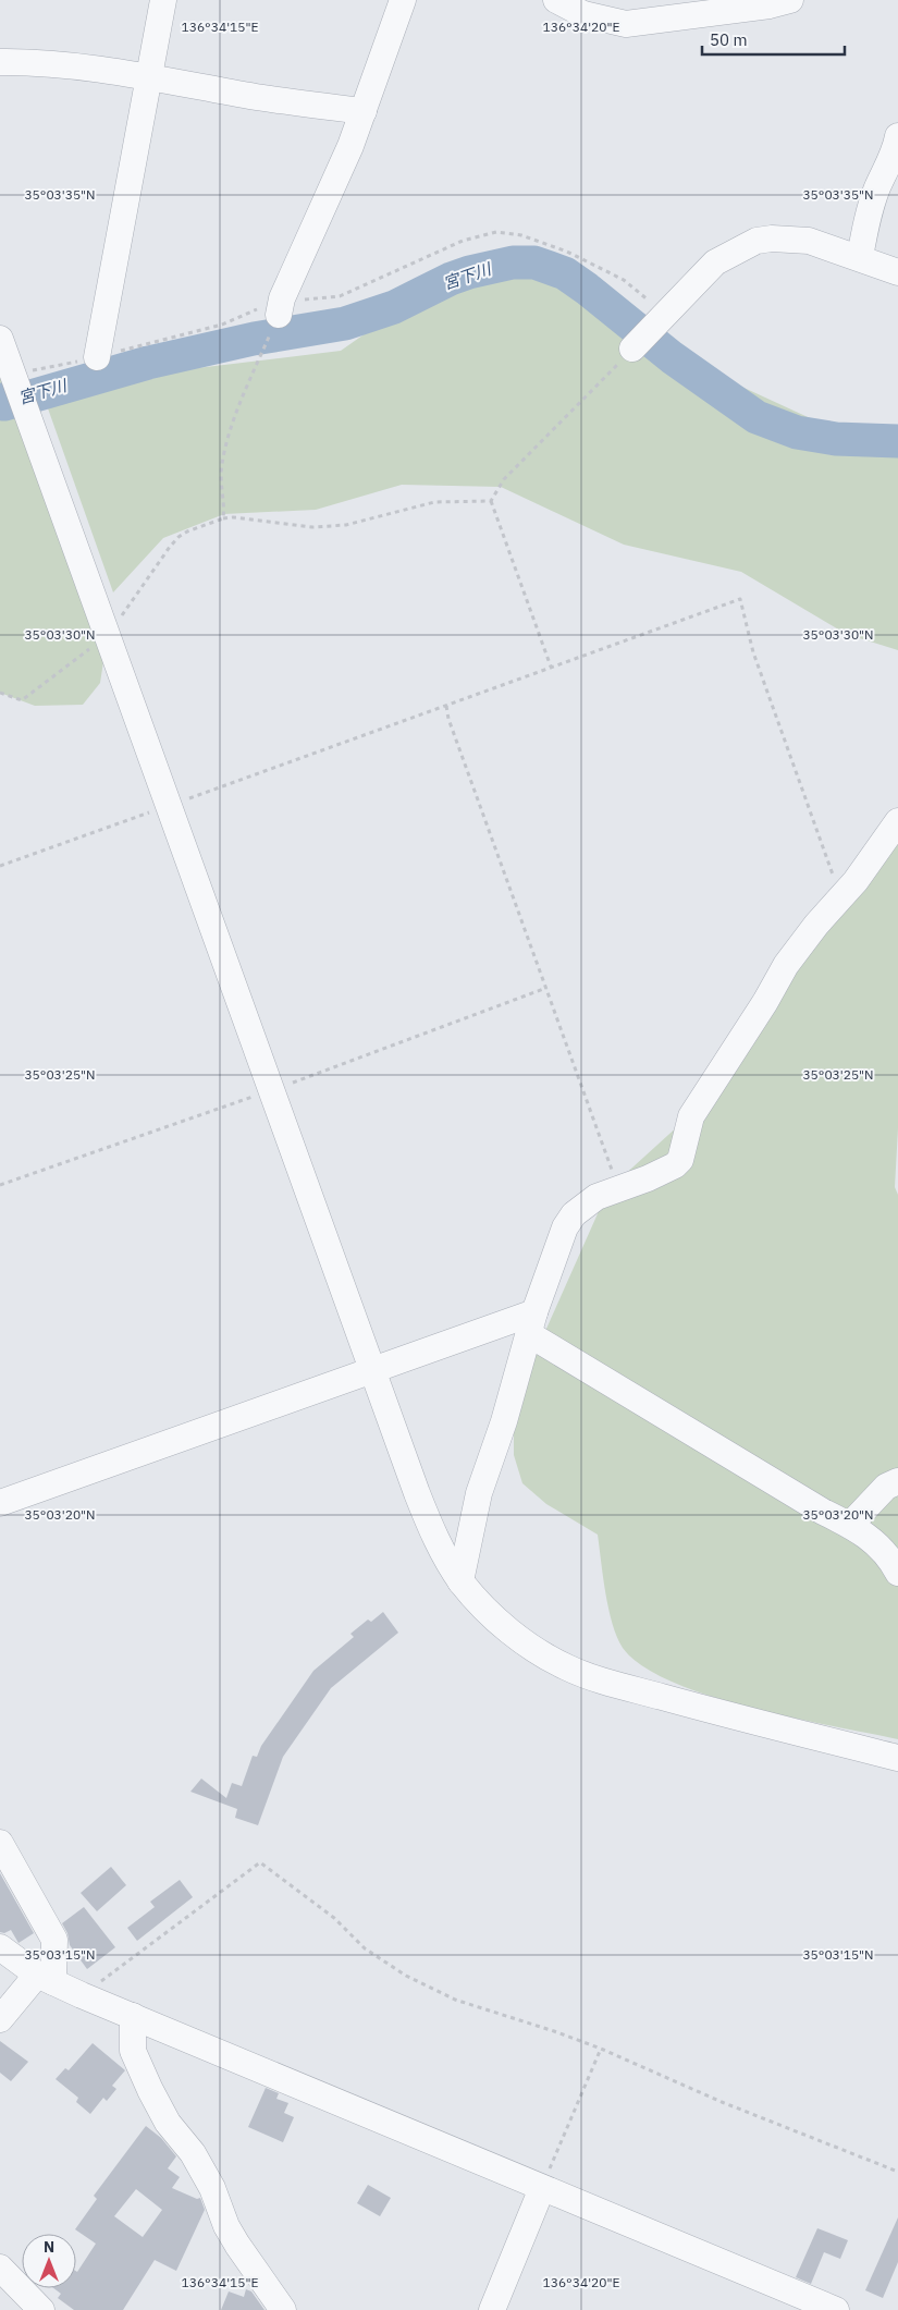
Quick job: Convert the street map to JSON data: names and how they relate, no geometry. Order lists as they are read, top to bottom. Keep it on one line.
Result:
{"water":["宮下川"],"scale_bar":"50 m","north":"top","coordinates":["136°34'15\"E","136°34'20\"E","35°03'35\"N","35°03'30\"N","35°03'25\"N","35°03'20\"N","35°03'15\"N"]}
